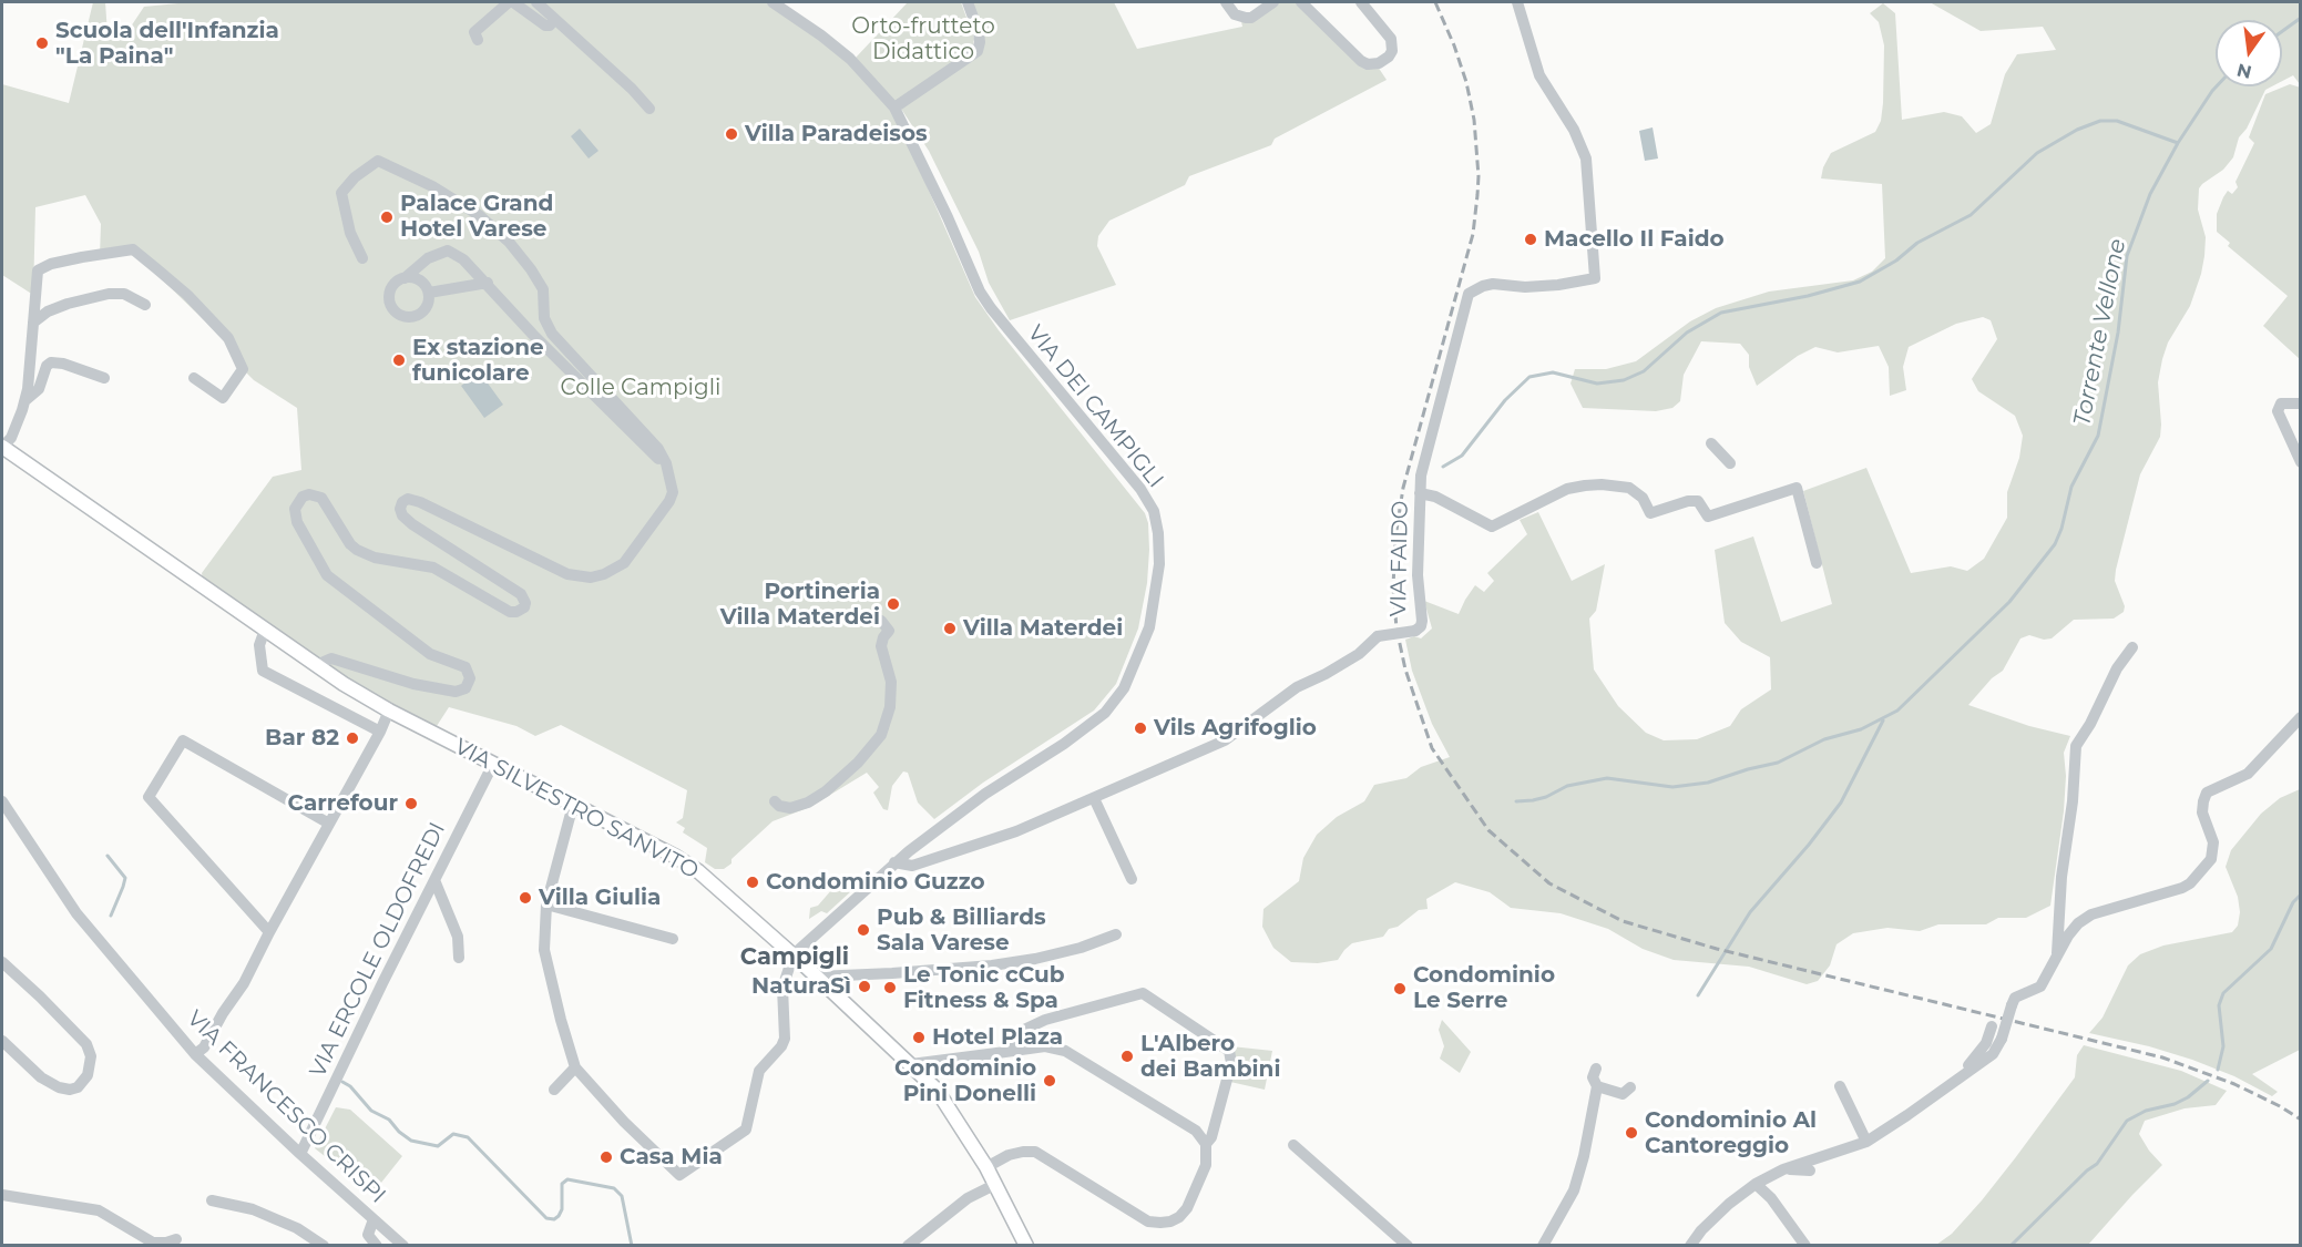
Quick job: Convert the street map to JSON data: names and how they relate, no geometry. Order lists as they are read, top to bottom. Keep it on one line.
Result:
{"streets":{"main road":["VIA SILVESTRO SANVITO"],"street":["VIA DEI CAMPIGLI","VIA FAIDO","VIA ERCOLE OLDOFREDI","VIA FRANCESCO CRISPI"]},"crossings":[["VIA DEI CAMPIGLI","VIA FAIDO"],["VIA DEI CAMPIGLI","VIA SILVESTRO SANVITO"],["VIA SILVESTRO SANVITO","VIA ERCOLE OLDOFREDI"],["VIA ERCOLE OLDOFREDI","VIA FRANCESCO CRISPI"]],"districts":["Campigli"],"water":["Torrente Vellone"],"parks":["Orto-frutteto Didattico","Colle Campigli"],"places":["Scuola dell'Infanzia \"La Paina\"","Villa Paradeisos","Palace Grand Hotel Varese","Macello Il Faido","Ex stazione funicolare","Portineria Villa Materdei","Villa Materdei","Vils Agrifoglio","Bar 82","Carrefour","Condominio Guzzo","Villa Giulia","Pub & Billiards Sala Varese","NaturaSì","Le Tonic cCub Fitness & Spa","Condominio Le Serre","Hotel Plaza","L'Albero dei Bambini","Condominio Pini Donelli","Condominio Al Cantoreggio","Casa Mia"],"north":"bottom"}
